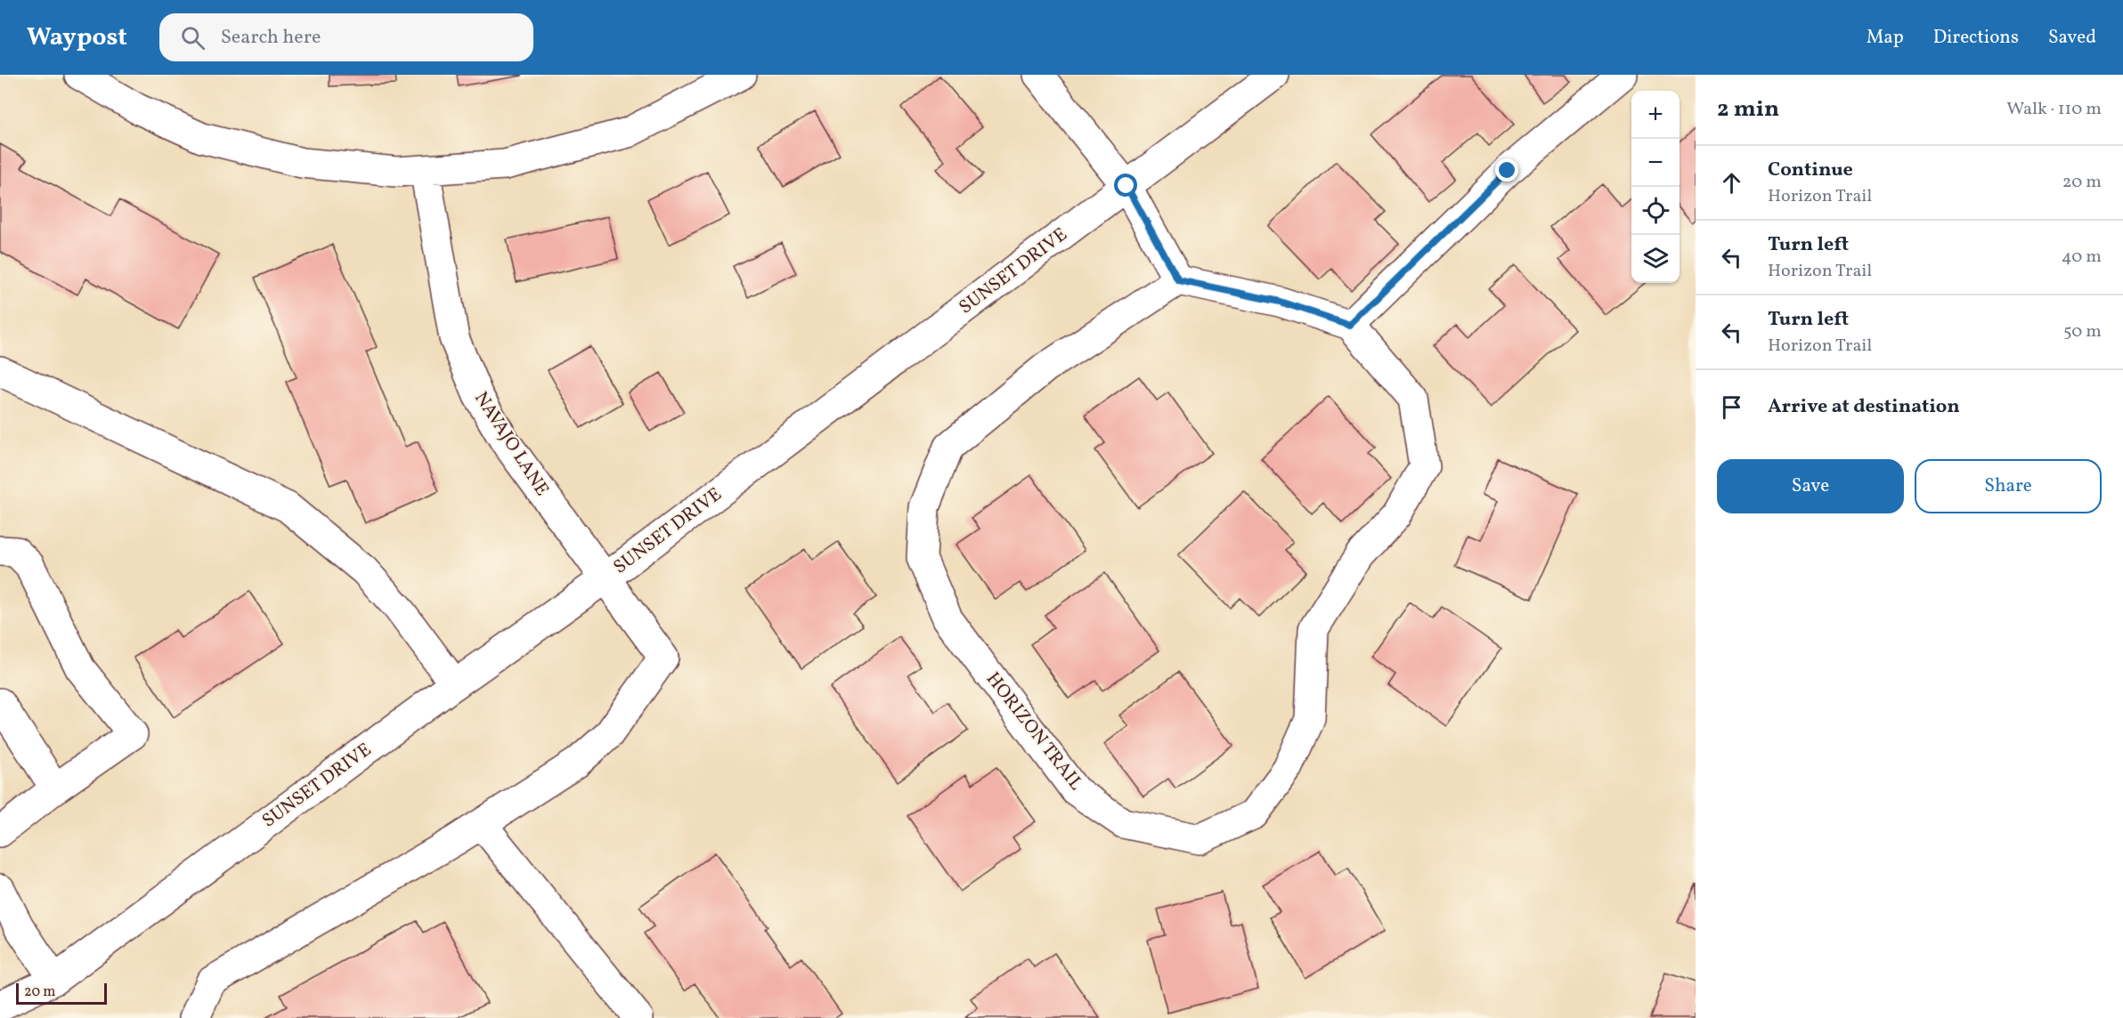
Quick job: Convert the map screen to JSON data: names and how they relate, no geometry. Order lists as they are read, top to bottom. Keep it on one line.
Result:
{"streets":{"street":["SUNSET DRIVE","NAVAJO LANE","HORIZON TRAIL"]},"crossings":[["SUNSET DRIVE","NAVAJO LANE"]],"scale_bar":"20 m","page":{"header":"Waypost","search":"Search here","nav":["Map","Directions","Saved"],"heading":["2 min","Walk · 110 m"],"map_buttons":["+","−"],"list":[["Continue","Horizon Trail","20 m"],["Turn left","Horizon Trail","40 m"],["Turn left","Horizon Trail","50 m"],"Arrive at destination"],"buttons":["Save","Share"],"scale":"20 m"}}
